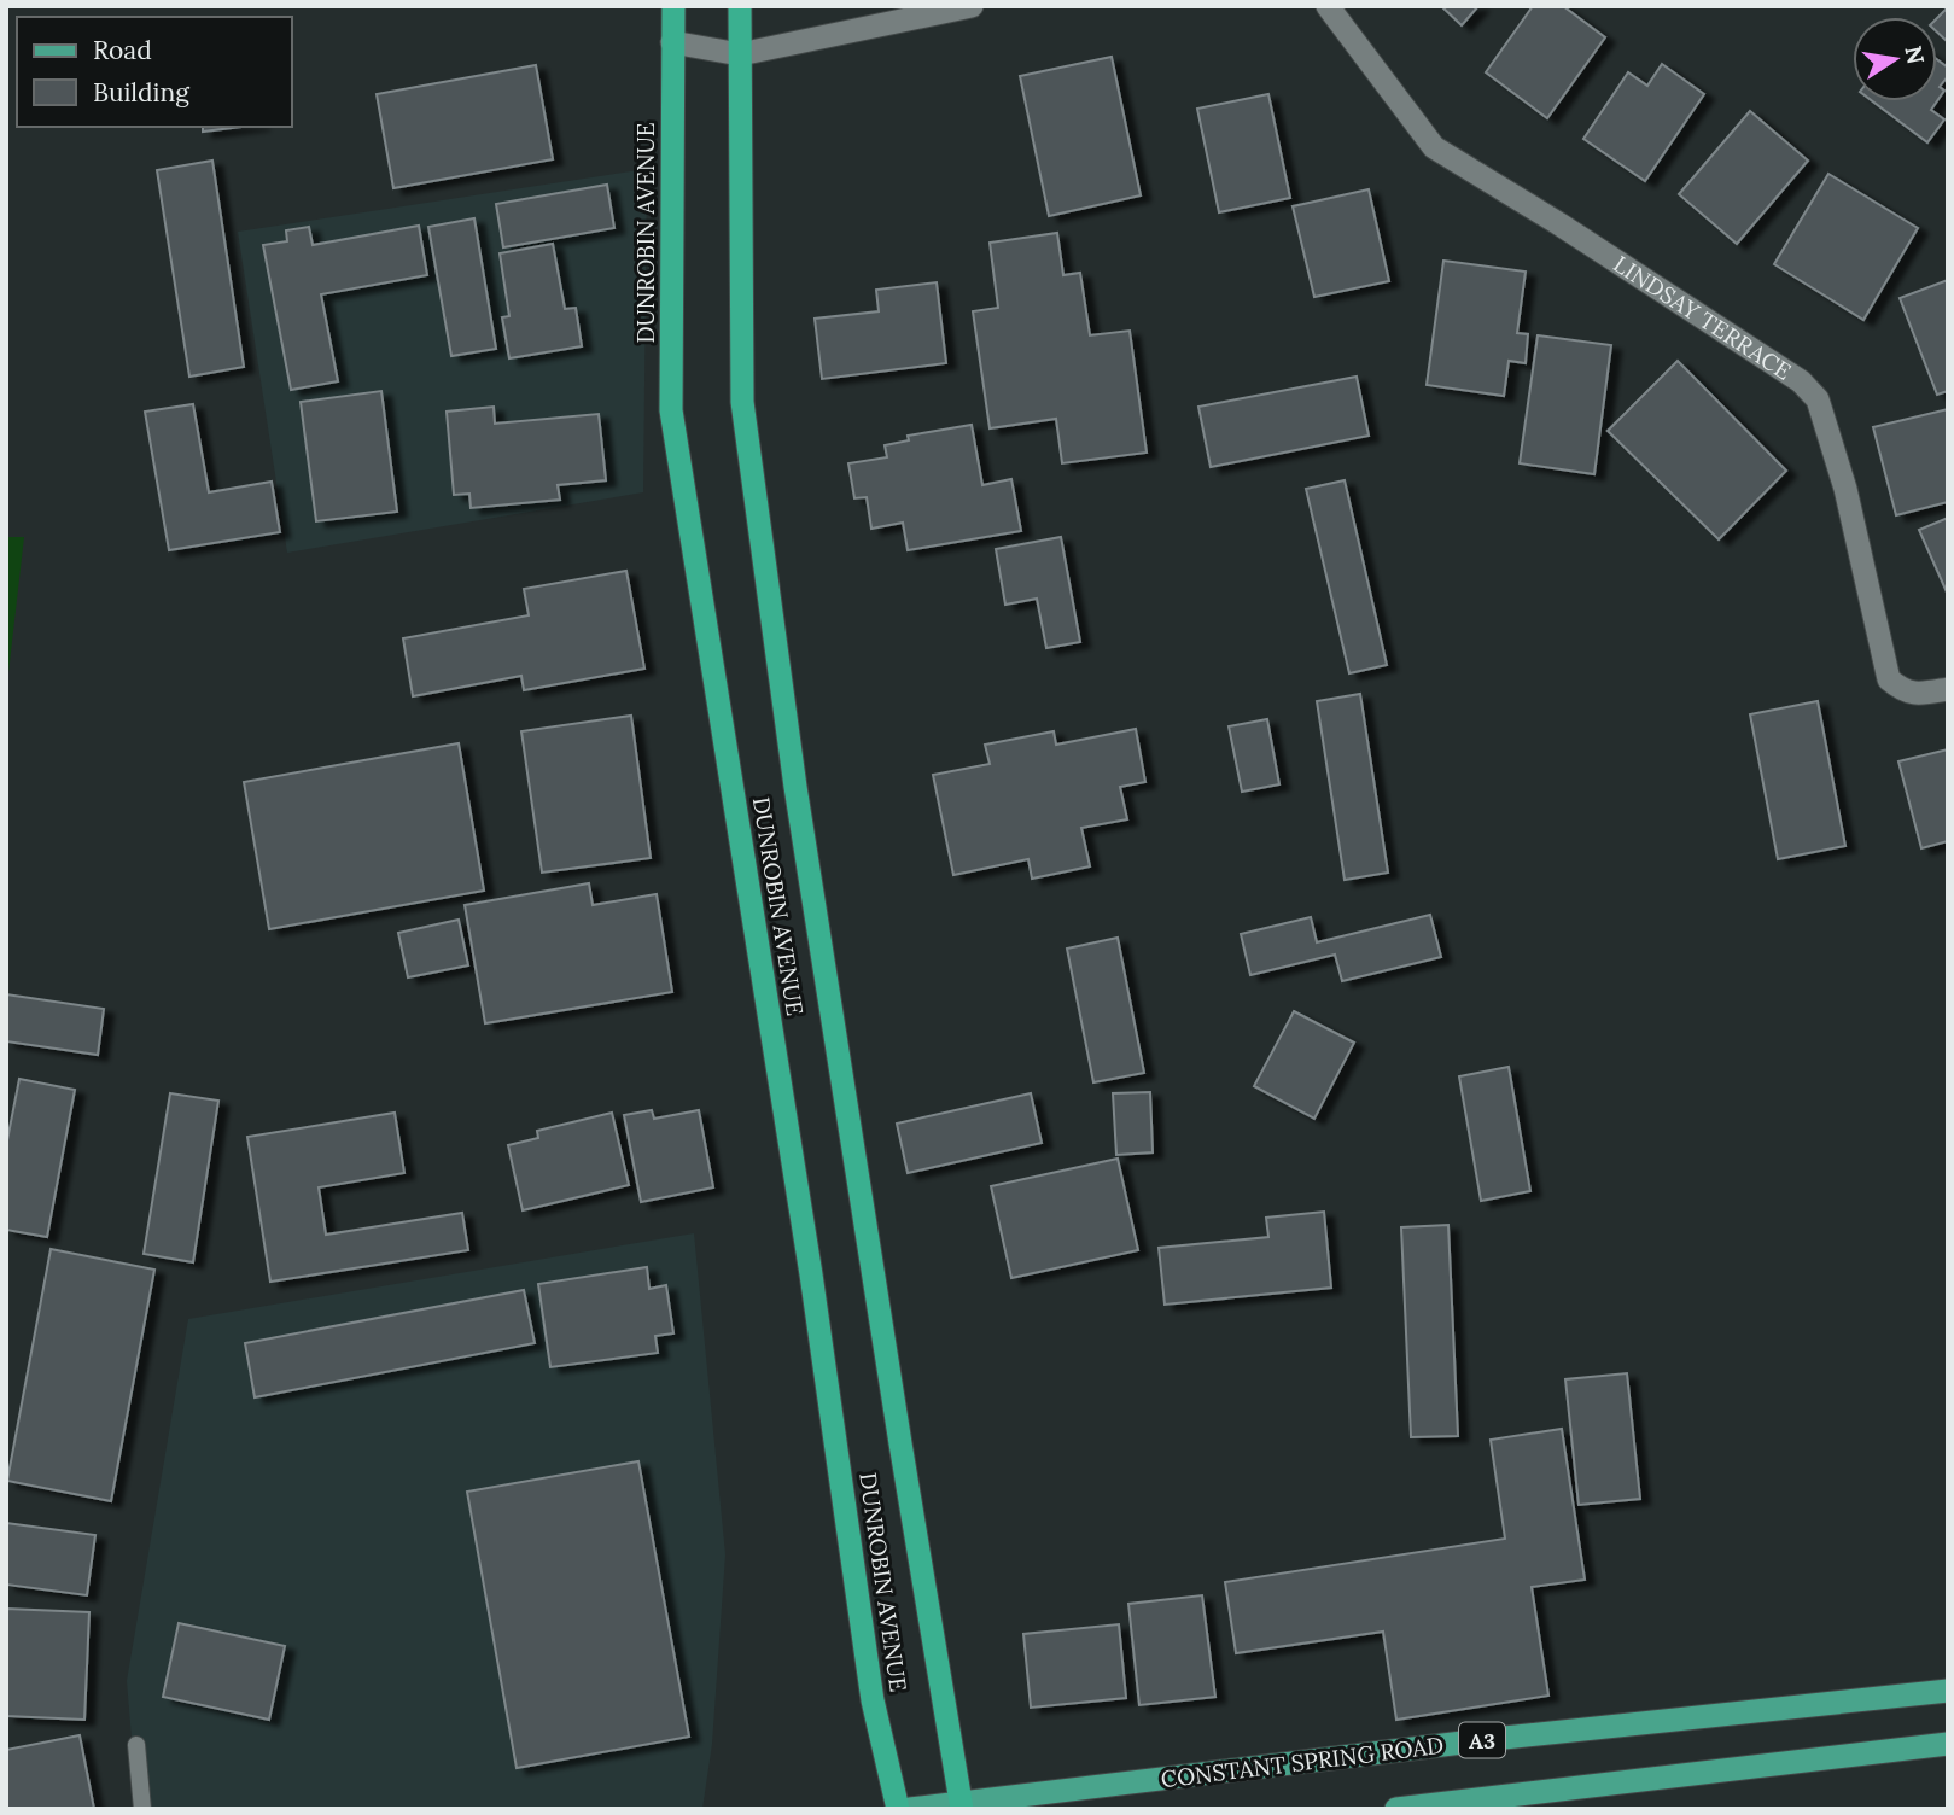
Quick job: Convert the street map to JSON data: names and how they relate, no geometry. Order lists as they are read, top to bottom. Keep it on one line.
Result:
{"streets":{"highway":["DUNROBIN AVENUE"],"main road":["A3","CONSTANT SPRING ROAD"],"street":["LINDSAY TERRACE"]},"crossings":[["DUNROBIN AVENUE","CONSTANT SPRING ROAD"]],"legend":["Road","Building"],"north":"right"}
